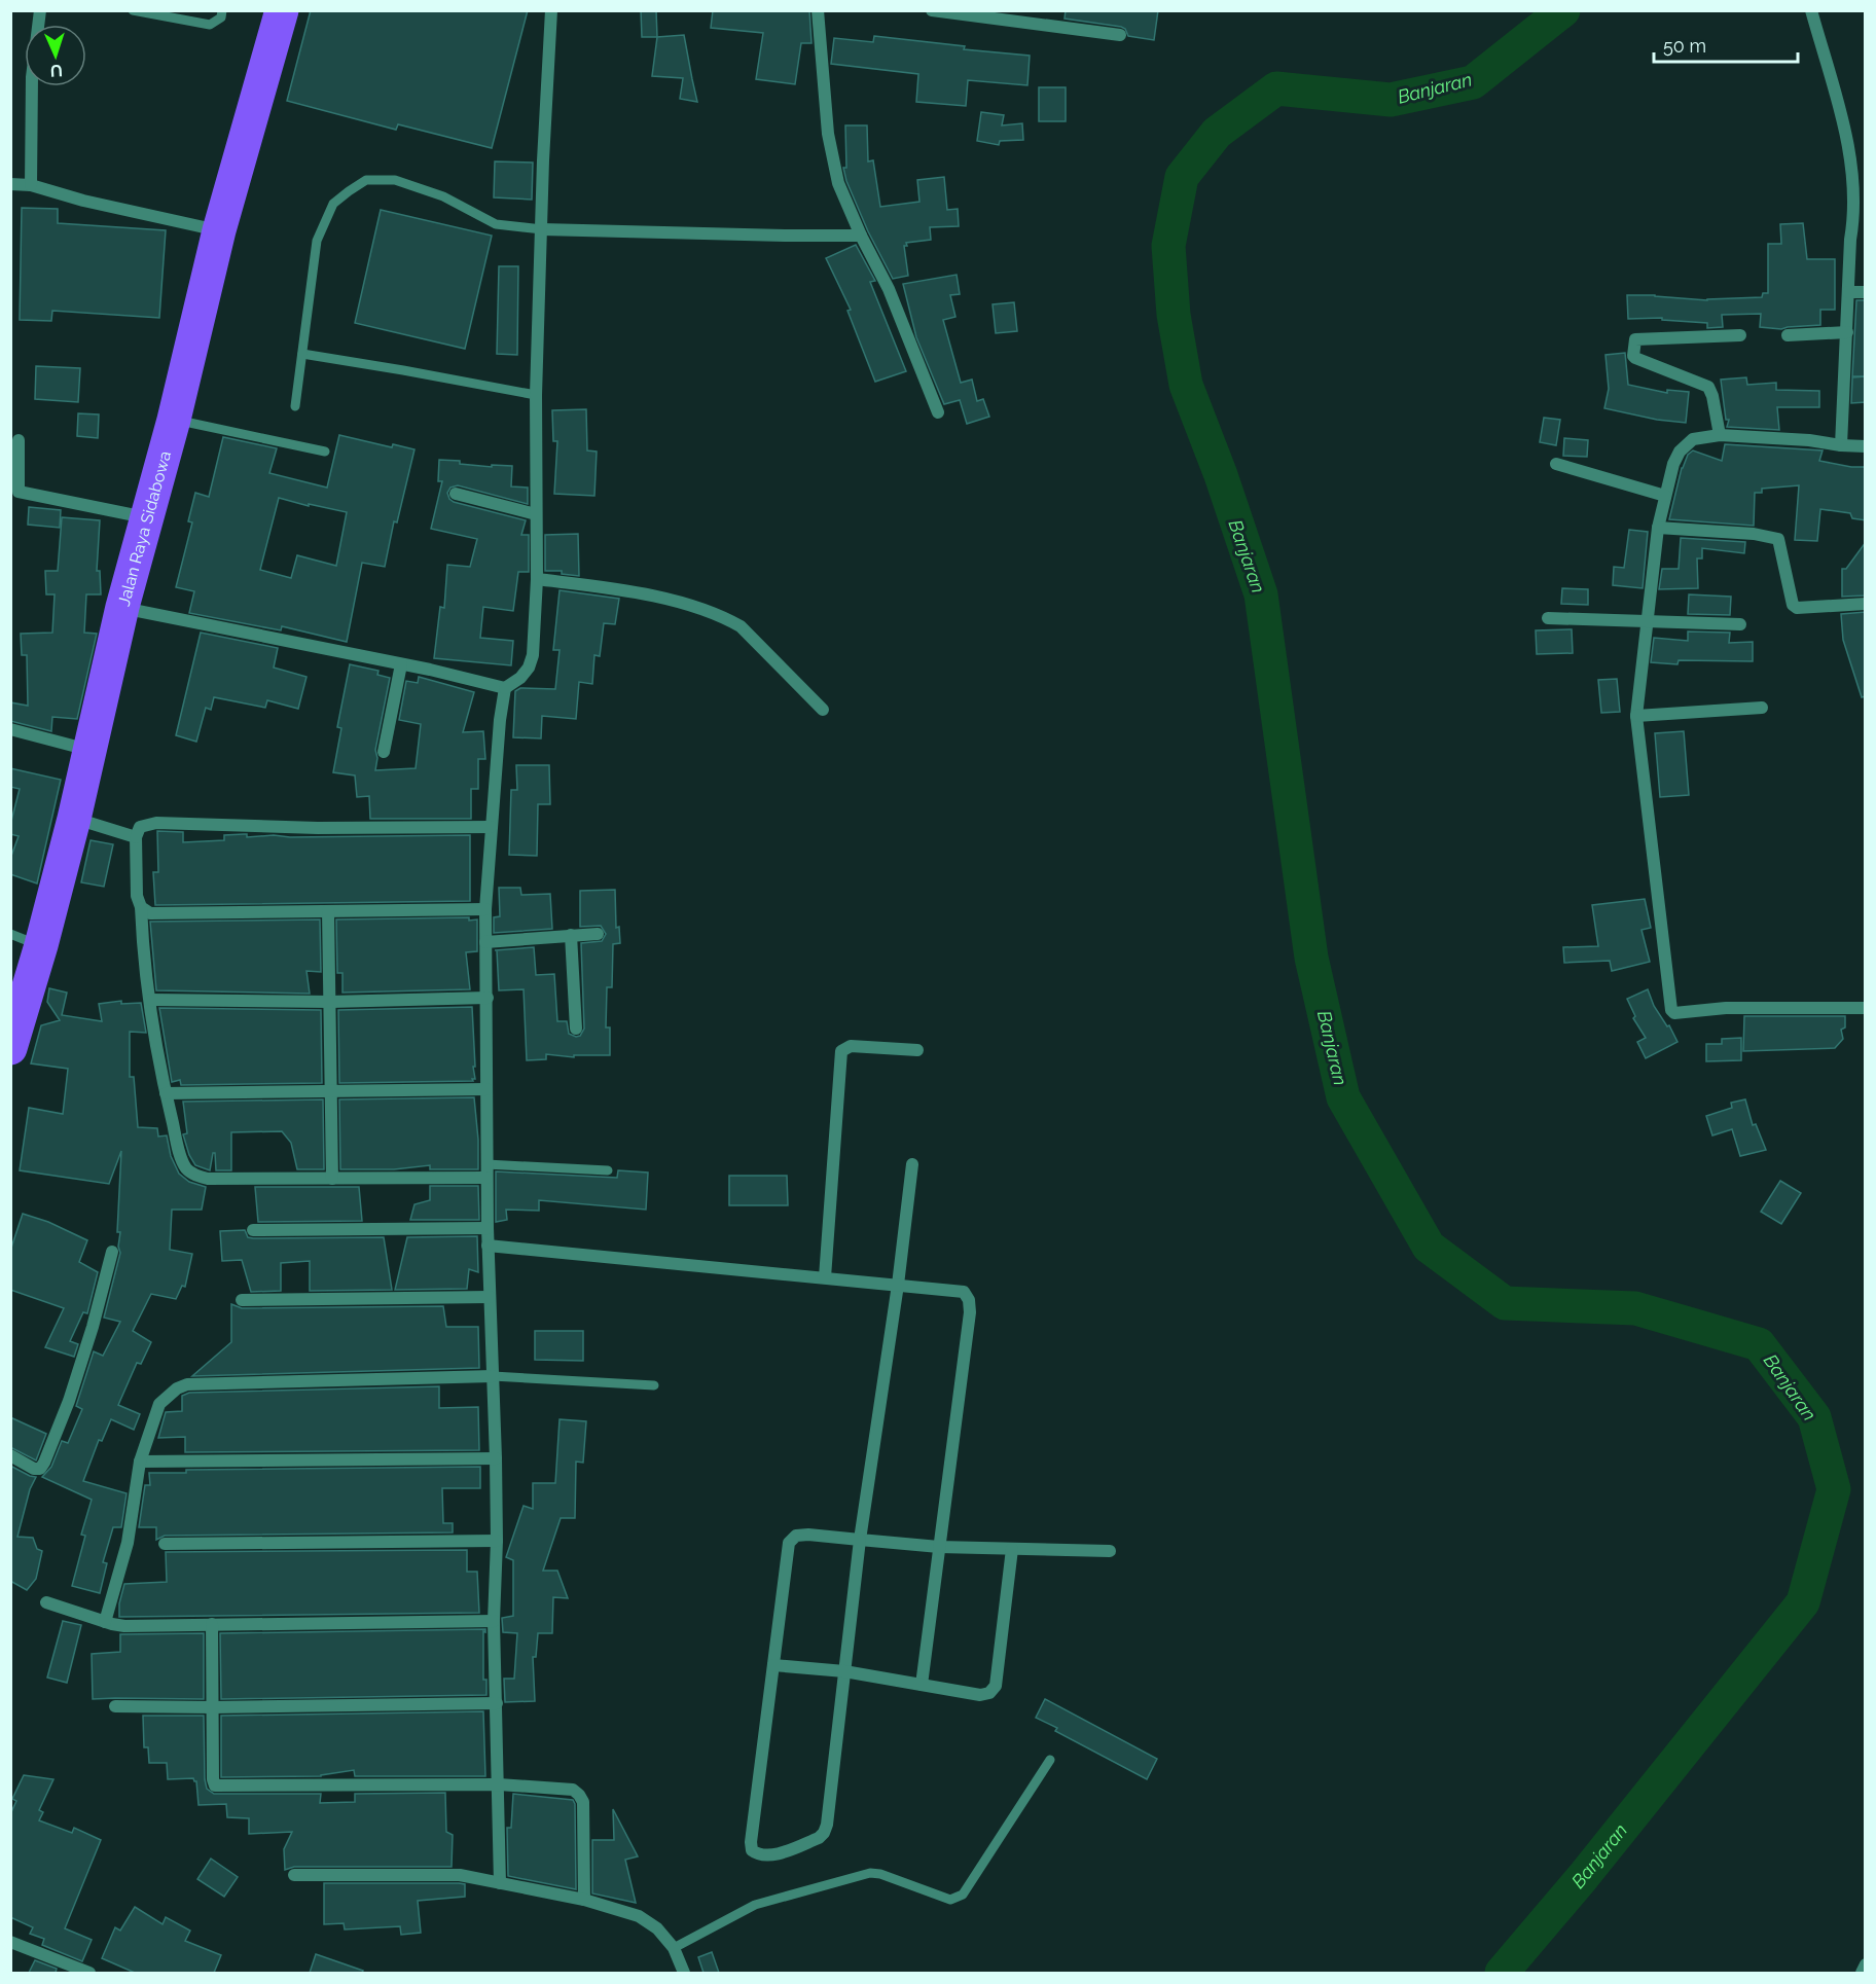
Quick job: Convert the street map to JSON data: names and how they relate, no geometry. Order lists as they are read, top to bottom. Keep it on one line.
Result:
{"streets":{"highway":["Jalan Raya Sidabowa"]},"water":["Banjaran"],"scale_bar":"50 m","north":"bottom"}
